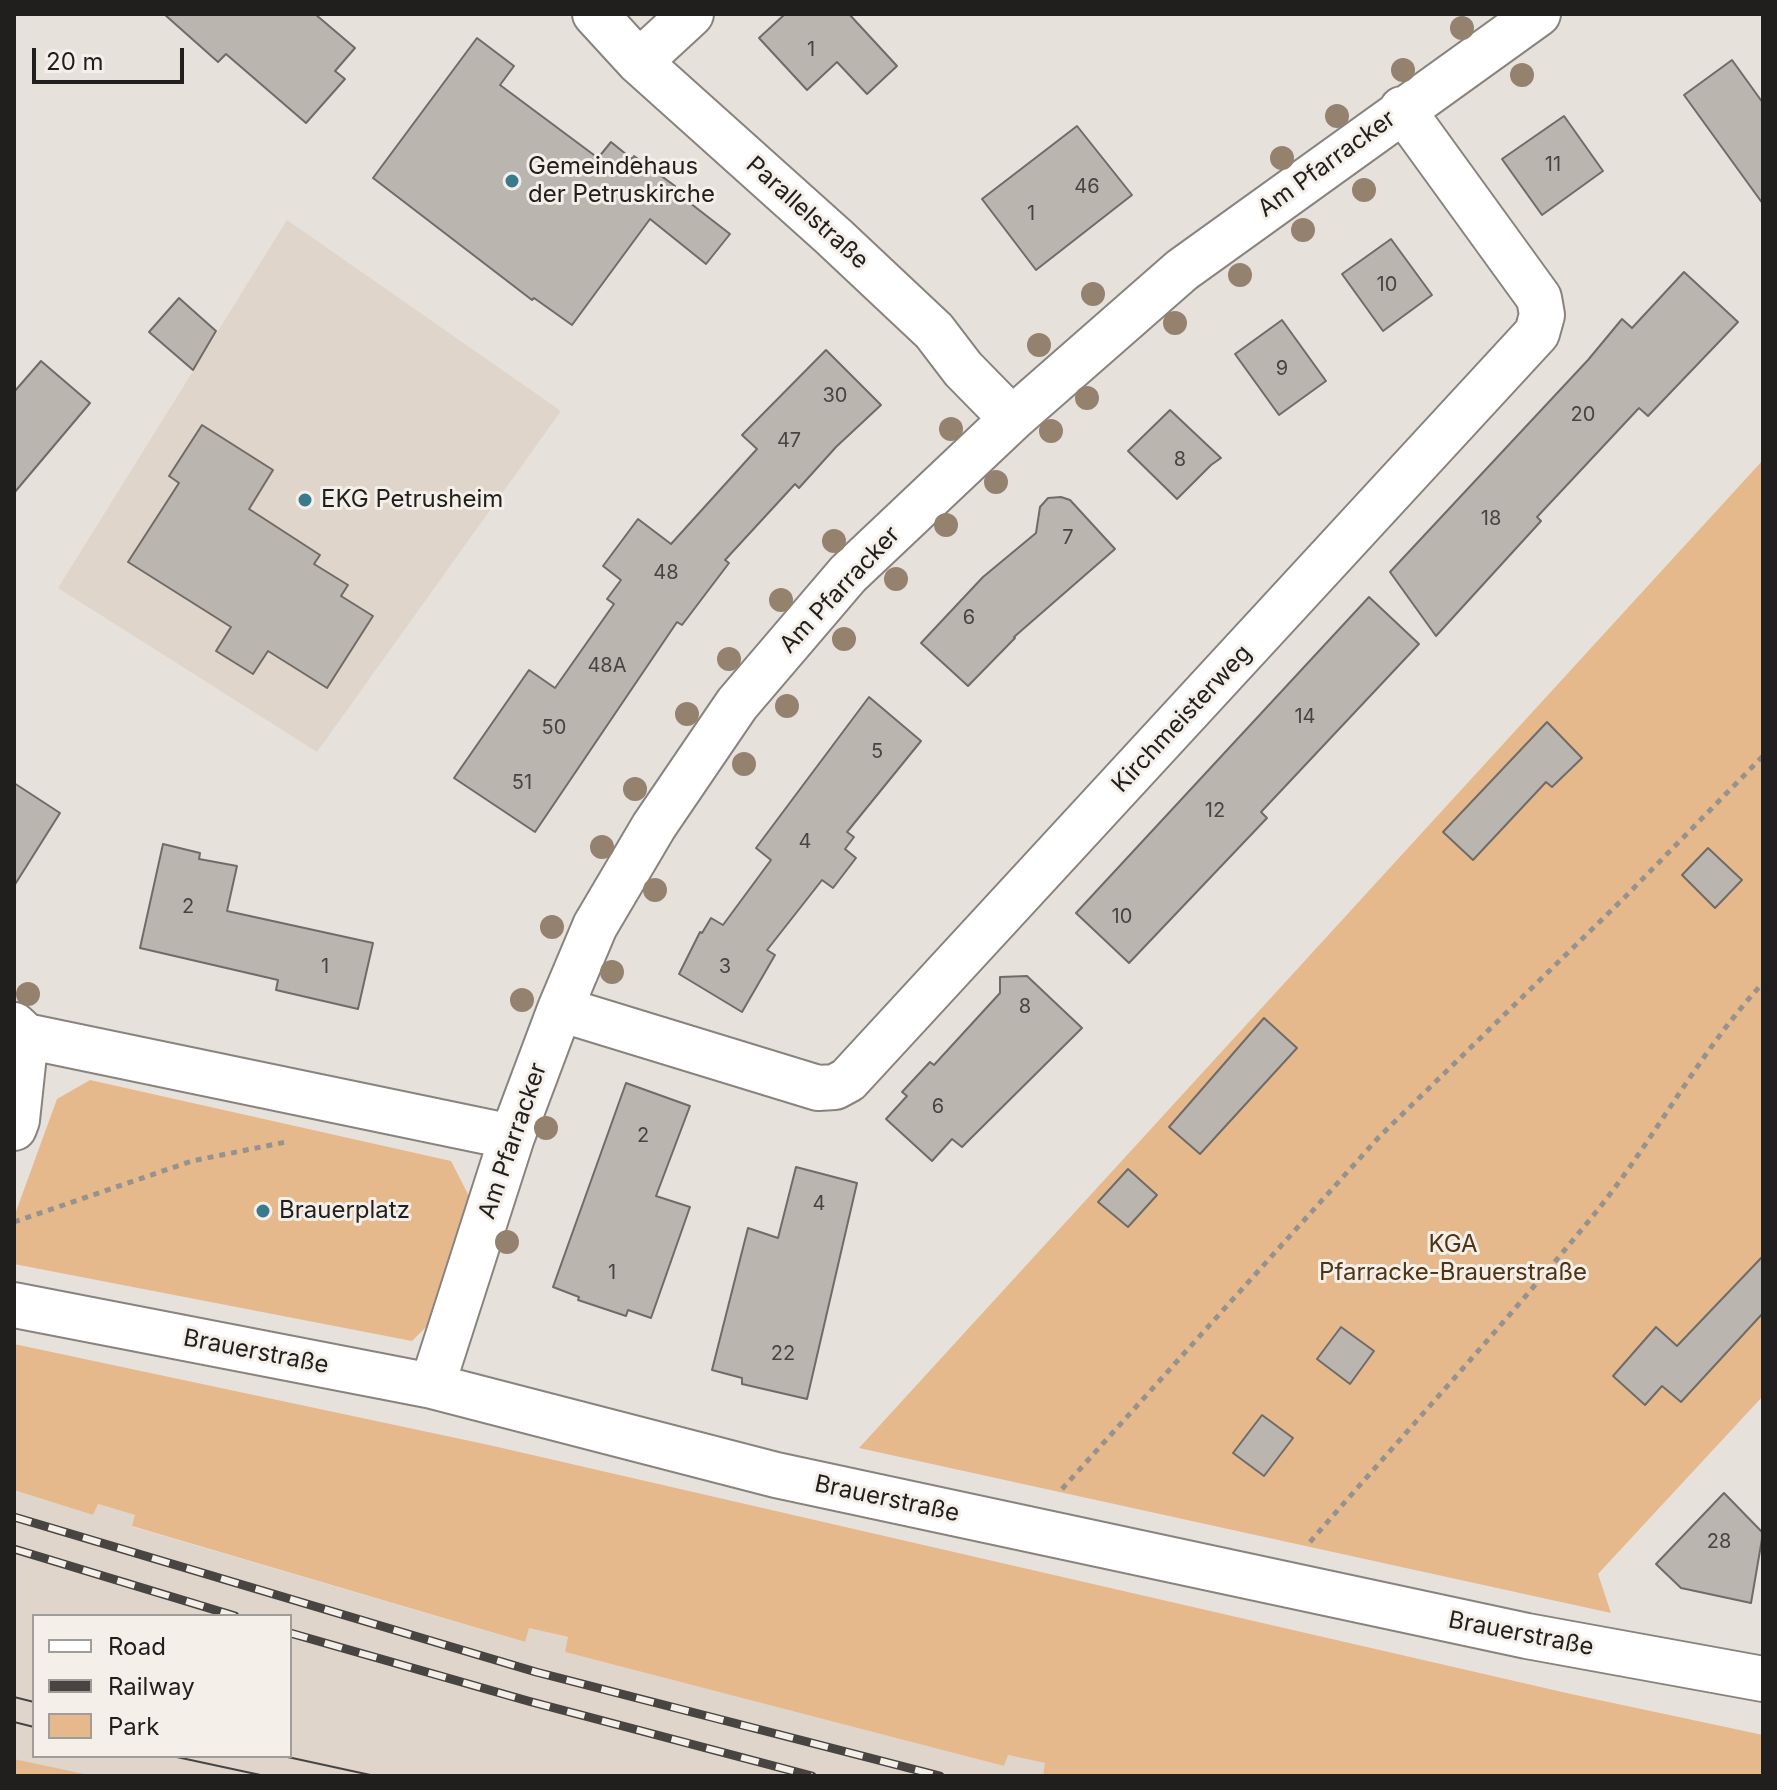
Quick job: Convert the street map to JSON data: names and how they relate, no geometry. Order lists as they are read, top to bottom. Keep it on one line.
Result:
{"streets":{"street":["Am Pfarracker","Parallelstraße","Kirchmeisterweg","Brauerstraße"]},"crossings":[["Am Pfarracker","Parallelstraße"],["Am Pfarracker","Kirchmeisterweg"],["Am Pfarracker","Brauerstraße"]],"parks":["KGA Pfarracke-Brauerstraße"],"places":["Gemeindehaus der Petruskirche","EKG Petrusheim","Brauerplatz"],"house_numbers":["1","11","46","1","10","9","30","20","47","8","18","7","48","6","48A","14","50","5","51","12","4","2","10","1","3","8","6","2","4","1","22","28"],"legend":["Road","Railway","Park"],"scale_bar":"20 m"}
